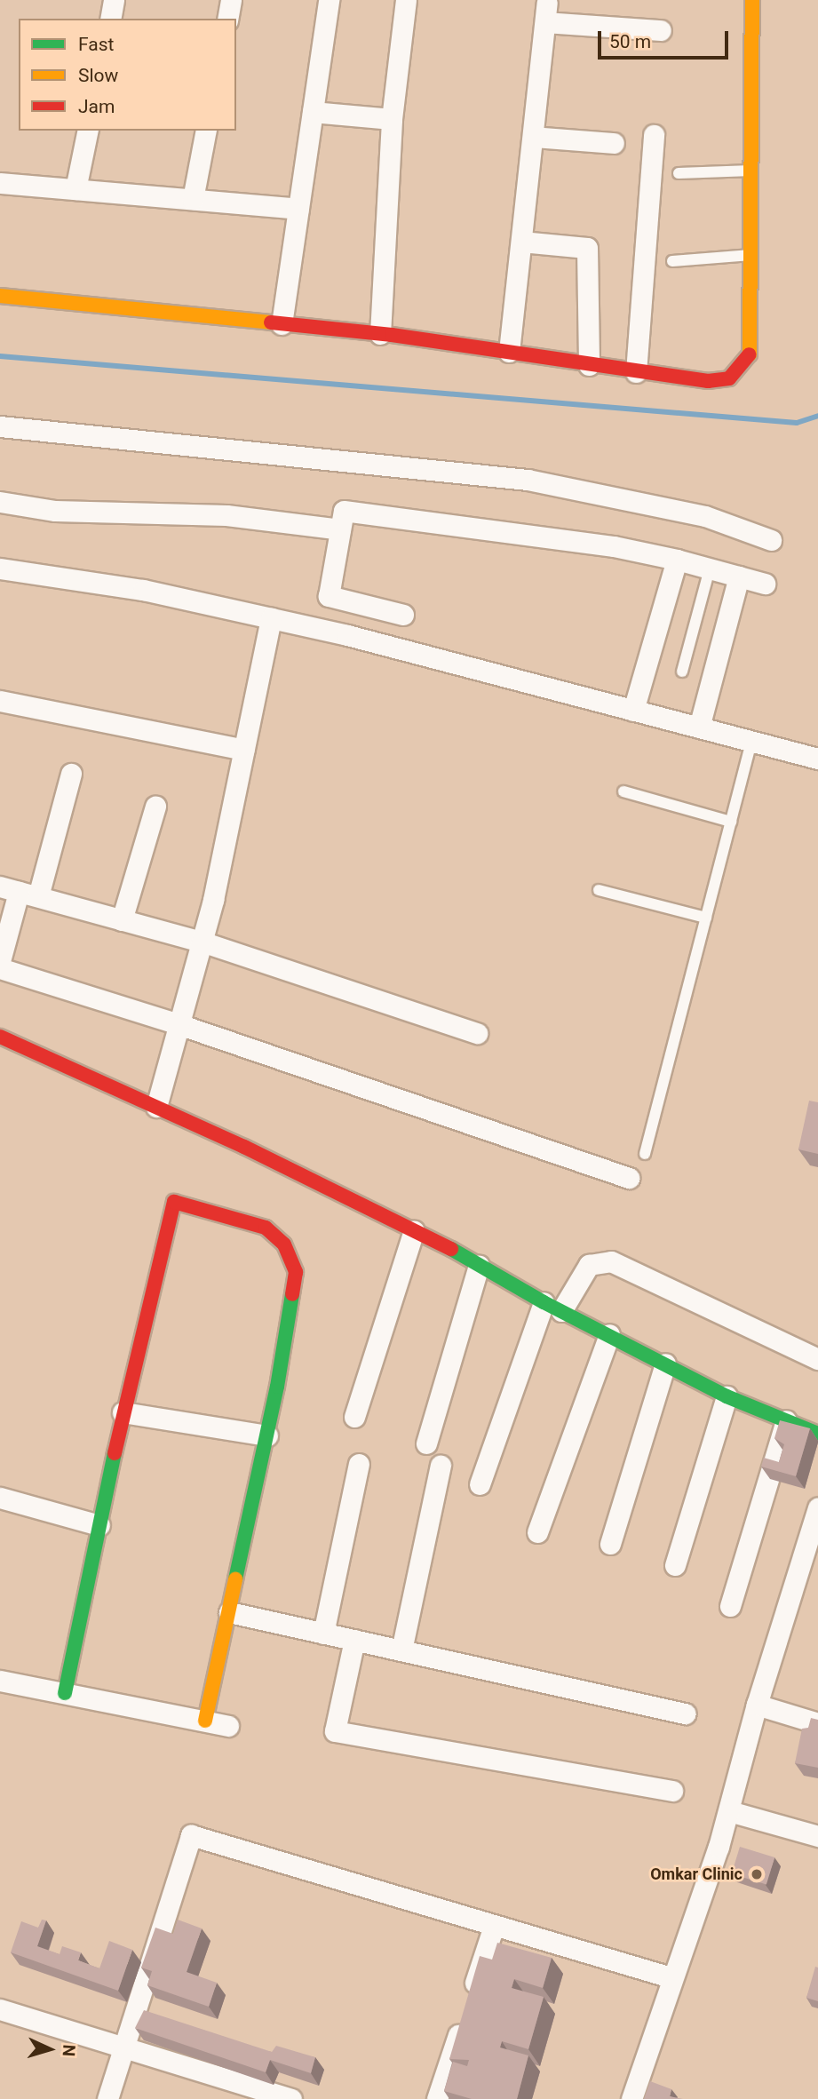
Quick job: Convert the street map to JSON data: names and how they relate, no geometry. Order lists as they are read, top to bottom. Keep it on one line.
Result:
{"places":["Omkar Clinic"],"legend":["Fast","Slow","Jam"],"scale_bar":"50 m","north":"right"}
